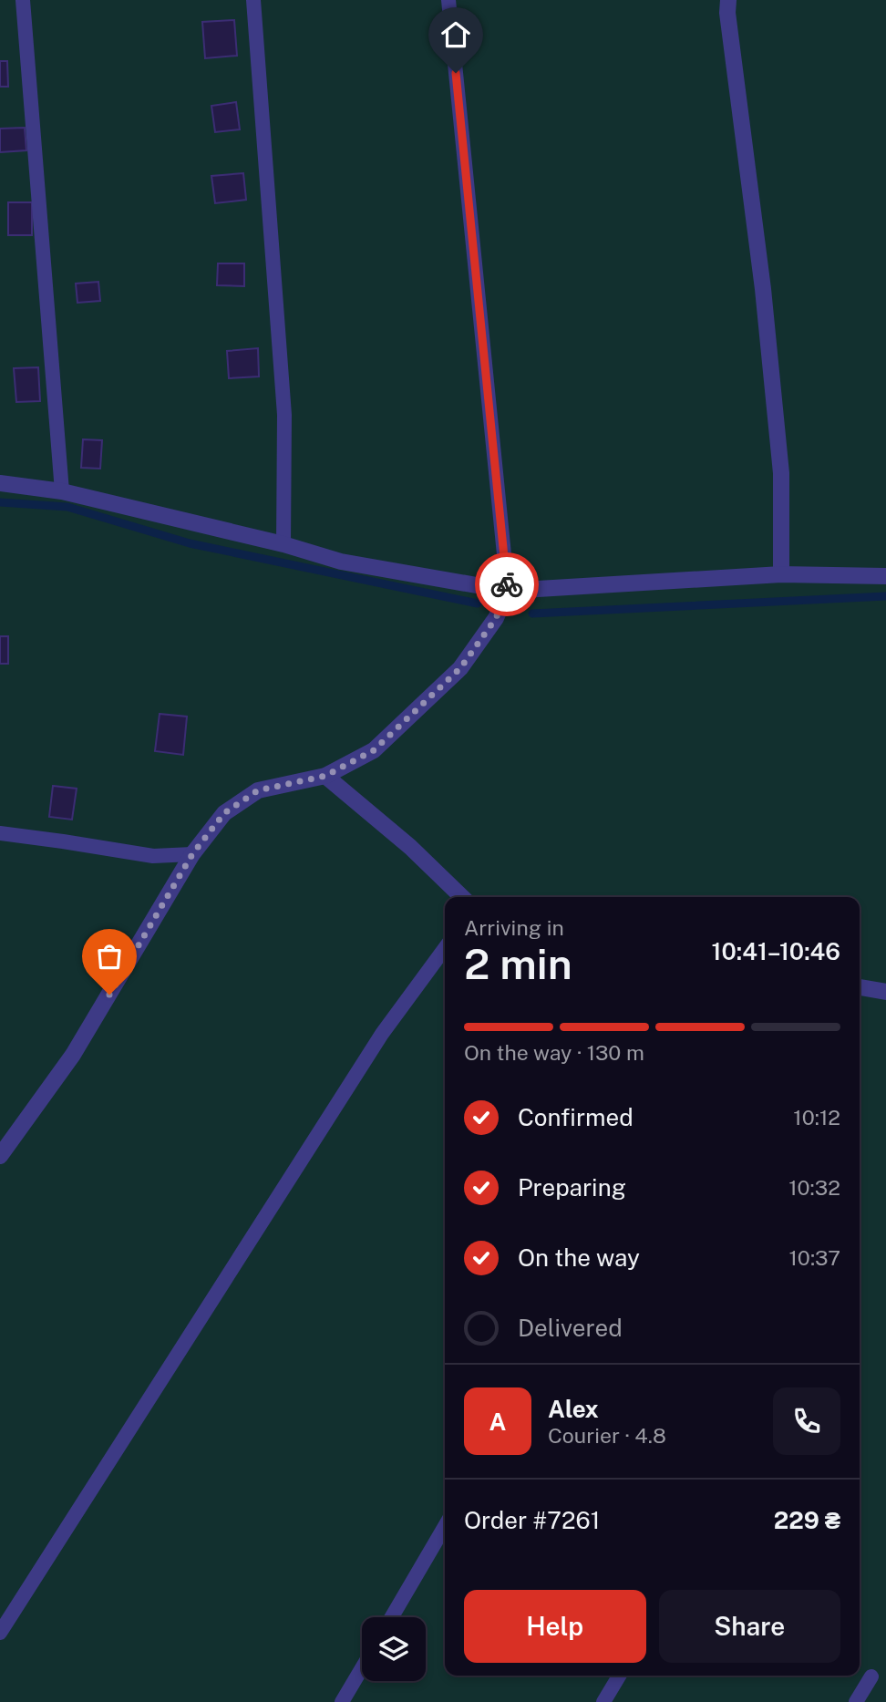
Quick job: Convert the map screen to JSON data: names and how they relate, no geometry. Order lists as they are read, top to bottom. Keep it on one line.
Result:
{"page":{"heading":["2 min","Arriving in","10:41–10:46"],"panel":["Alex","Courier · 4.8","Order #7261","229 ₴"],"bar":"On the way · 130 m","list":[["Confirmed","10:12"],["Preparing","10:32"],["On the way","10:37"],"Delivered"],"round":"A","buttons":["Help","Share"]}}
